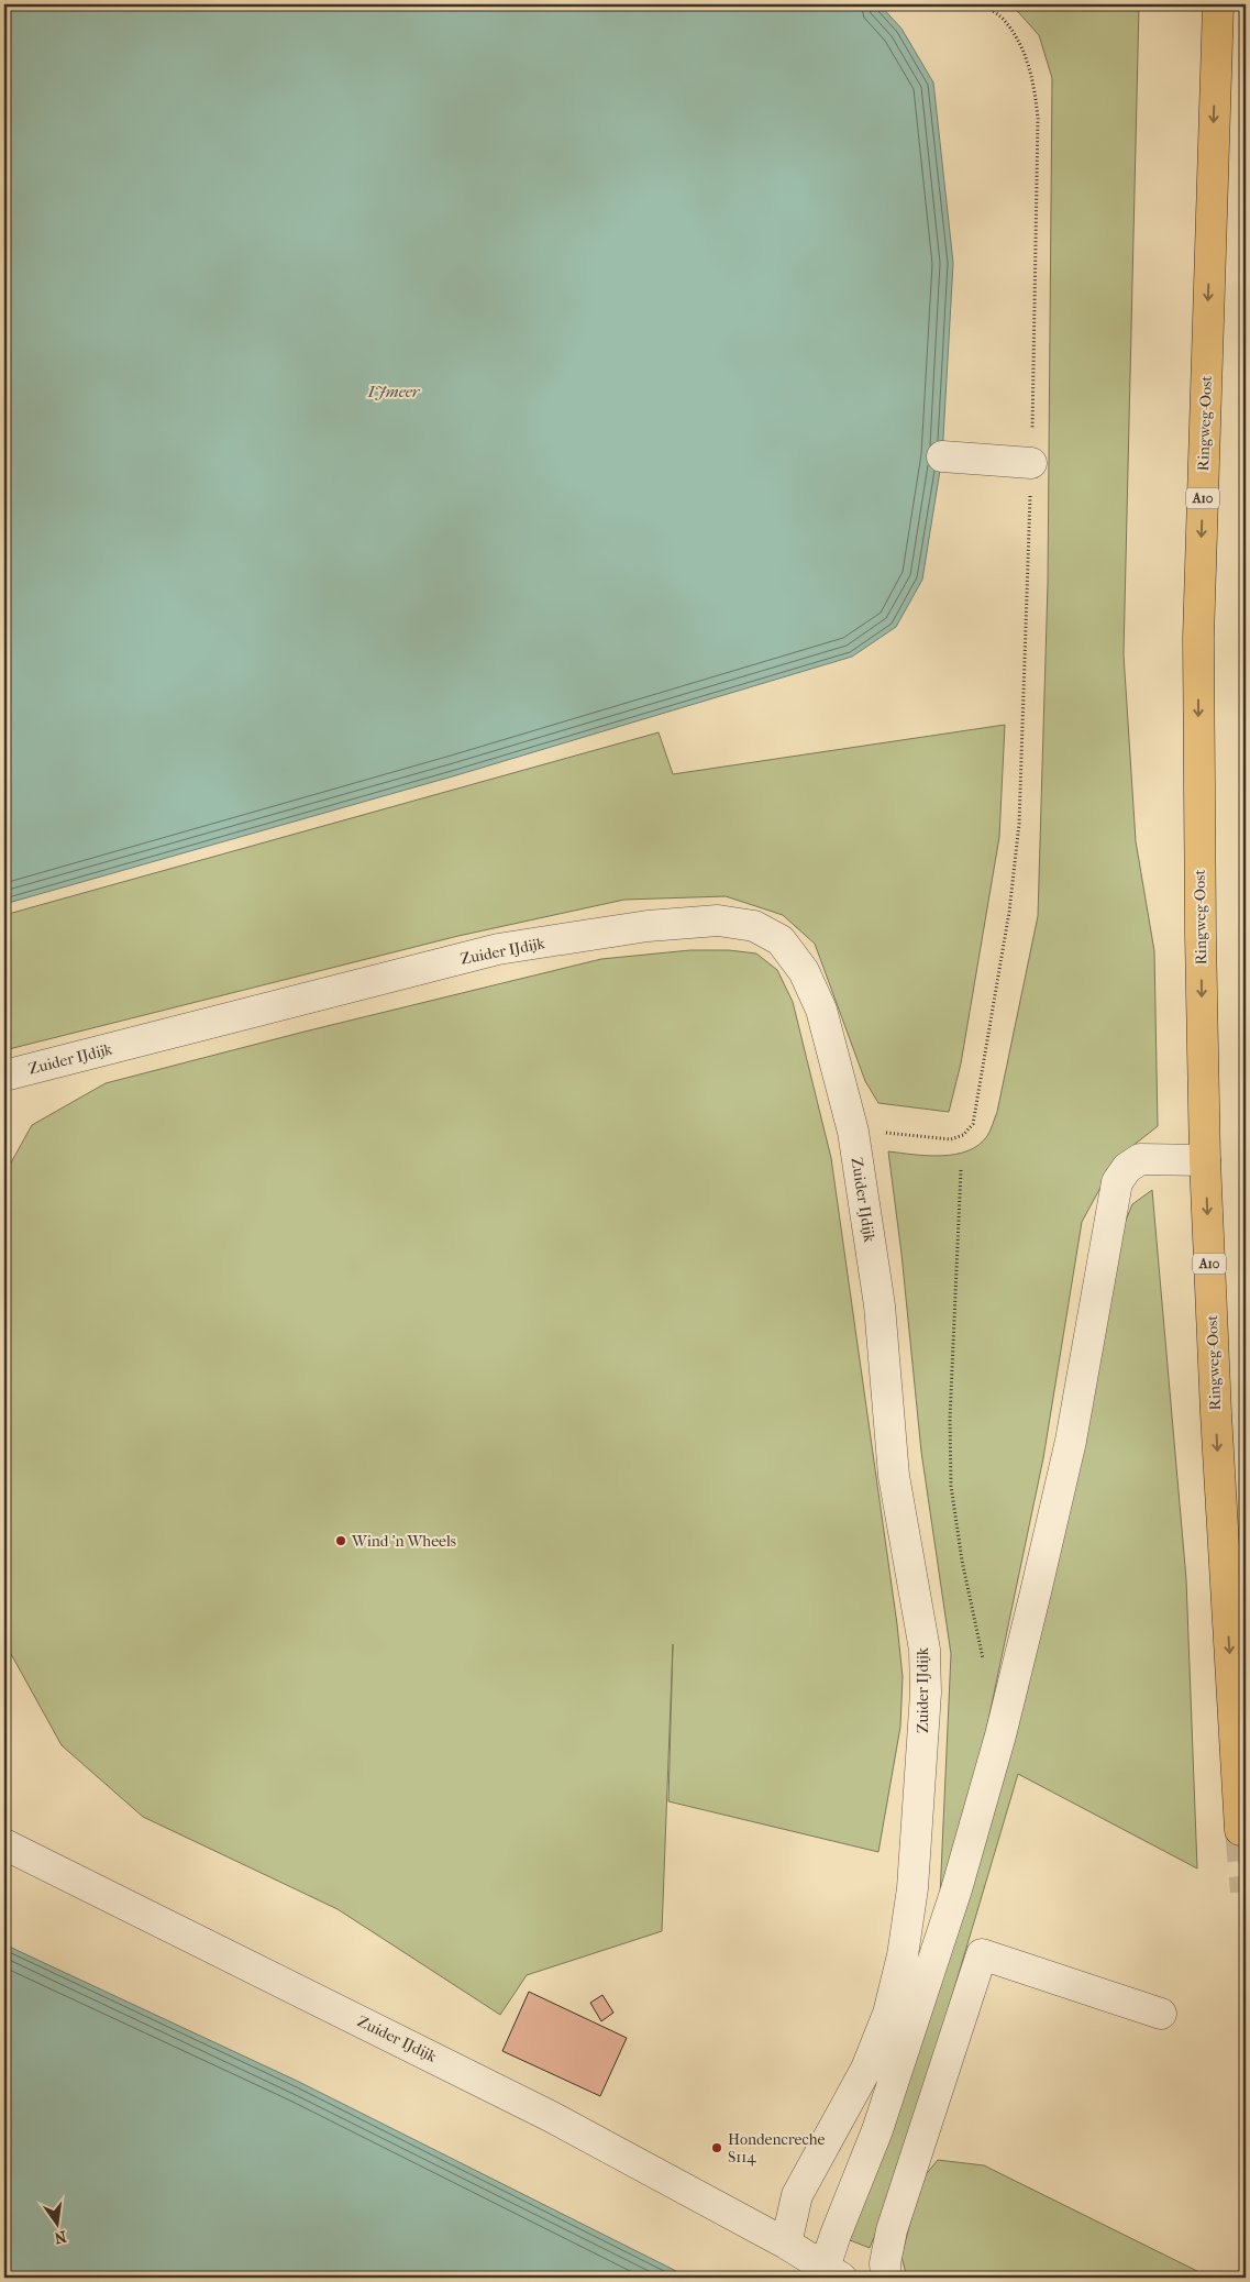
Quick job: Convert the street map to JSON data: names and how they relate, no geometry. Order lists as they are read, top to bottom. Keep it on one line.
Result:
{"streets":{"highway":["Ringweg-Oost","A10"],"street":["Zuider IJdijk"]},"one_way":["Ringweg-Oost"],"water":["IJmeer"],"places":["Wind 'n Wheels","Hondencreche S114"],"north":"bottom"}
